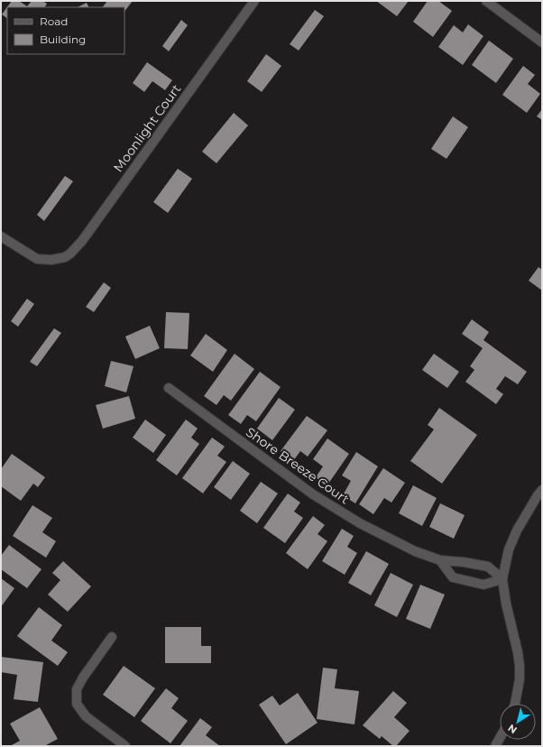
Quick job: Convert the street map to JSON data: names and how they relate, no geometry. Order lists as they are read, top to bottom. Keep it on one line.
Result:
{"streets":{"street":["Moonlight Court","Shore Breeze Court"]},"legend":["Road","Building"],"north":"bottom left"}
